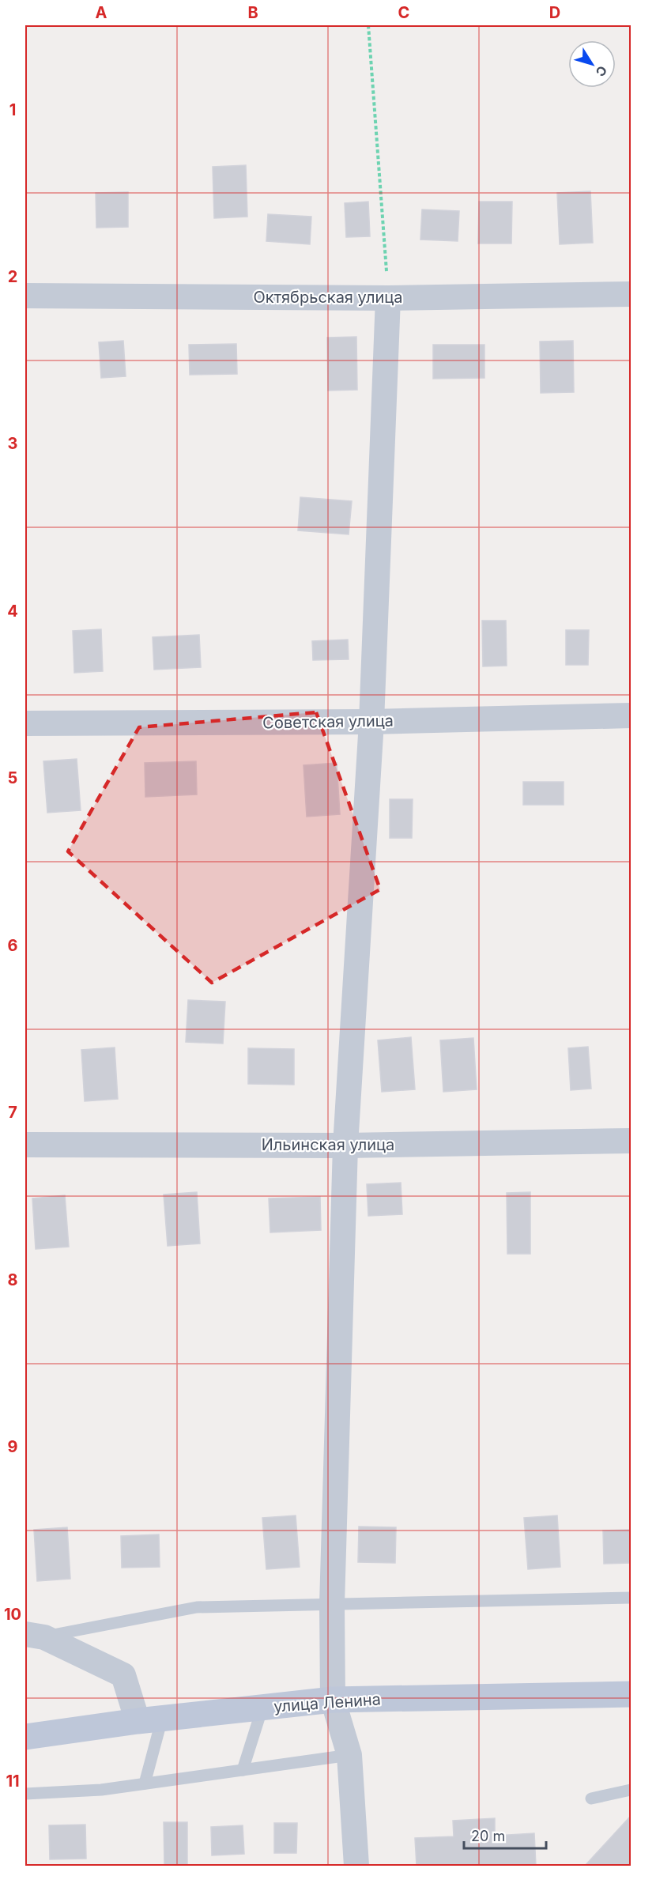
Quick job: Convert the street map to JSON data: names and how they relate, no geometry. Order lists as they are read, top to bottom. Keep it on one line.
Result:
{"streets":{"main road":["улица Ленина"],"street":["Октябрьская улица","Советская улица","Ильинская улица"]},"scale_bar":"20 m","north":"bottom right","grid":{"columns":["A","B","C","D"],"rows":["1","2","3","4","5","6","7","8","9","10","11"]}}
